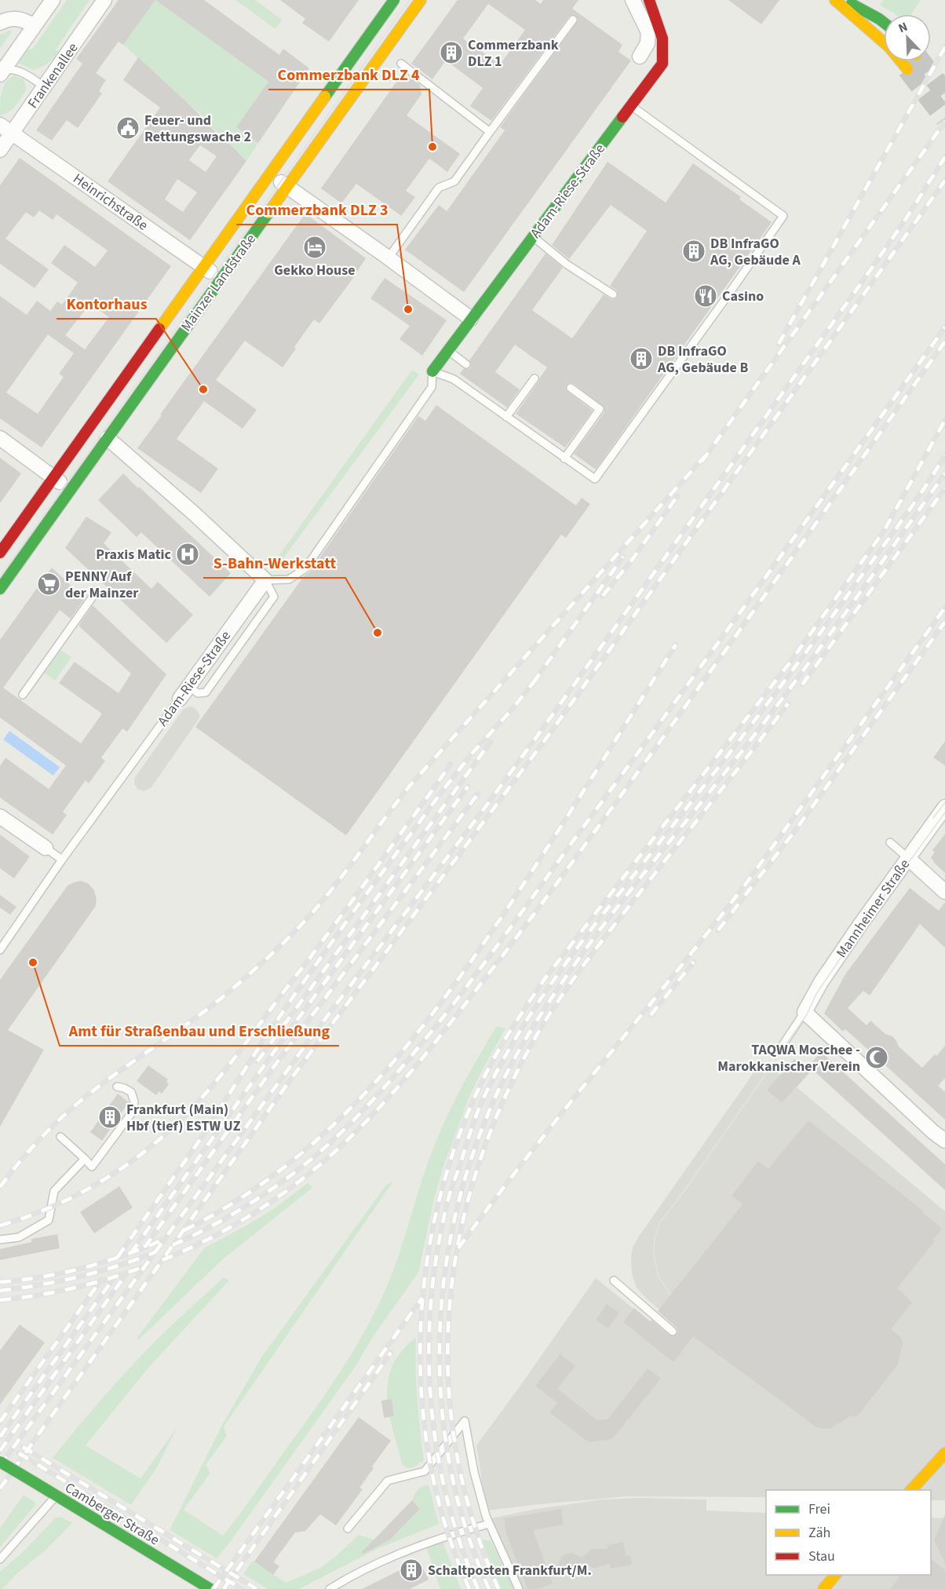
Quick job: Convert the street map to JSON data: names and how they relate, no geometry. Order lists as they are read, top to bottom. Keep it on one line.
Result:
{"streets":{"main road":["Adam-Riese-Straße","Mainzer Landstraße","Camberger Straße"],"street":["Frankenallee","Heinrichstraße","Mannheimer Straße"]},"crossings":[["Frankenallee","Heinrichstraße"],["Heinrichstraße","Mainzer Landstraße"]],"places":{"building":["Commerzbank DLZ 1","DB InfraGO AG, Gebäude A","DB InfraGO AG, Gebäude B","Frankfurt (Main) Hbf (tief) ESTW UZ","Schaltposten Frankfurt/M."],"public building":["Feuer- und Rettungswache 2"],"other":["Commerzbank DLZ 4","Commerzbank DLZ 3","Kontorhaus","S-Bahn-Werkstatt","Amt für Straßenbau und Erschließung"],"hotel":["Gekko House"],"restaurant":["Casino"],"hospital":["Praxis Matic"],"supermarket":["PENNY Auf der Mainzer"],"mosque":["TAQWA Moschee - Marokkanischer Verein"]},"legend":["Frei","Zäh","Stau"],"north":"top left"}
